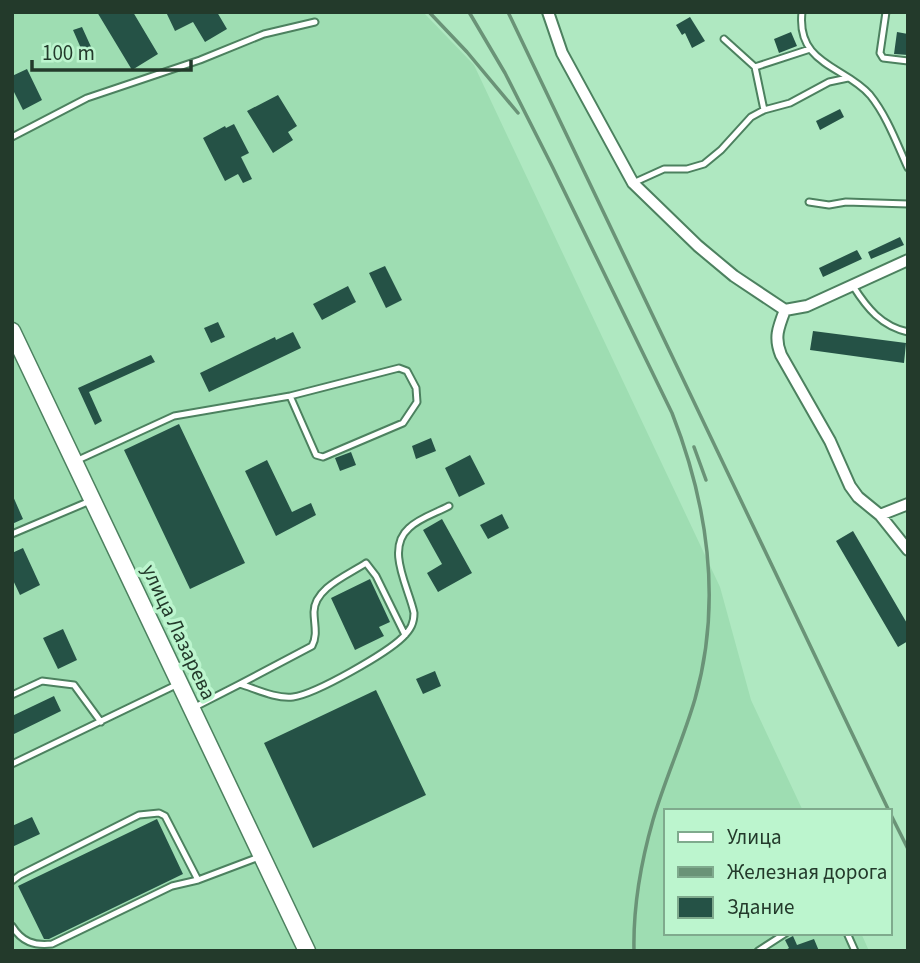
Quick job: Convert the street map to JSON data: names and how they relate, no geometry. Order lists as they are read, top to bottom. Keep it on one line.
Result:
{"streets":{"main road":["улица Лазарева"]},"legend":["Улица","Железная дорога","Здание"],"scale_bar":"100 m"}
